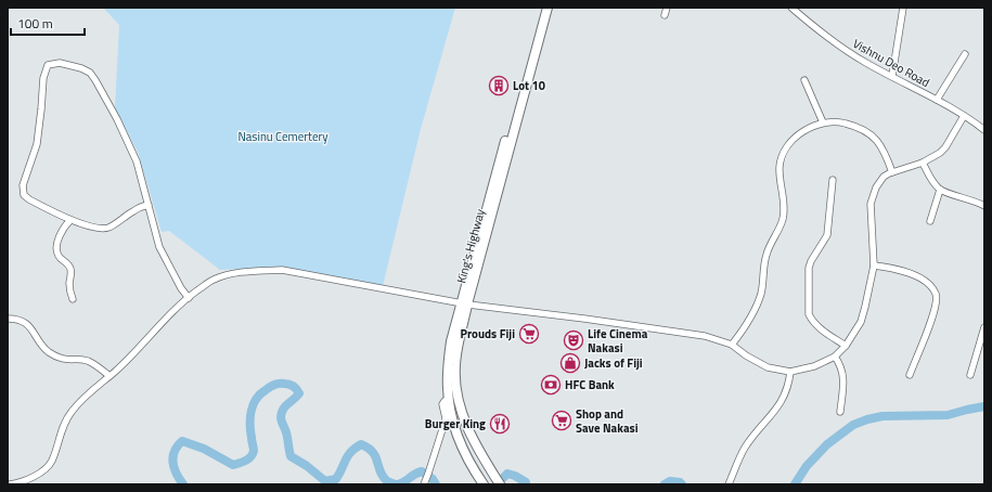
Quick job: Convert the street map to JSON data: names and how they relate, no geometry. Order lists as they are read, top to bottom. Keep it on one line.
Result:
{"streets":{"highway":["King's Highway"],"street":["Vishnu Deo Road"]},"parks":["Nasinu Cemertery"],"places":{"building":["Lot 10"],"supermarket":["Prouds Fiji","Shop and Save Nakasi"],"theatre":["Life Cinema Nakasi"],"shop":["Jacks of Fiji"],"bank":["HFC Bank"],"restaurant":["Burger King"]},"scale_bar":"100 m"}
